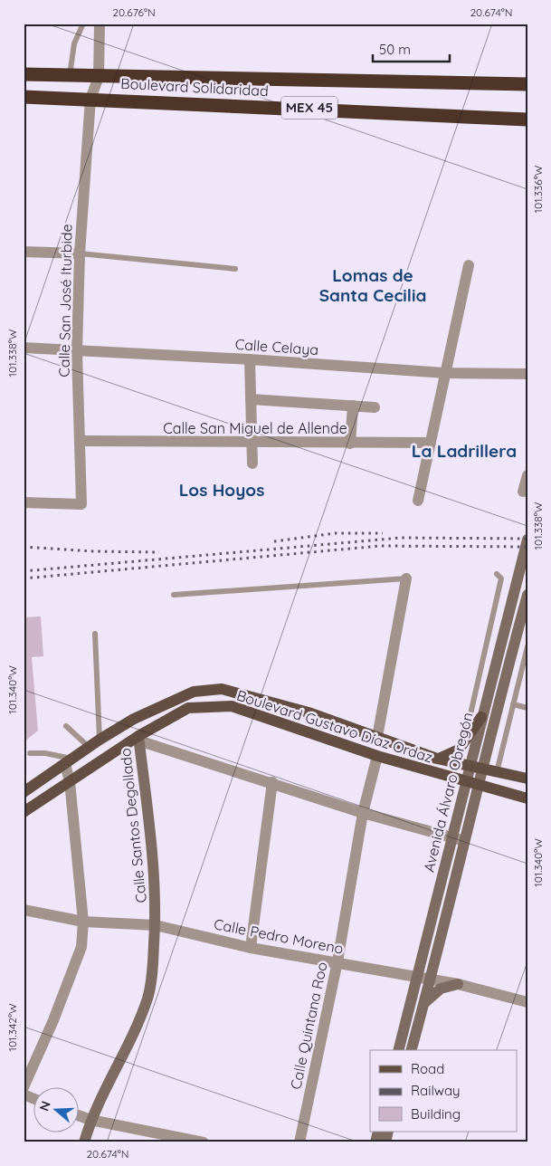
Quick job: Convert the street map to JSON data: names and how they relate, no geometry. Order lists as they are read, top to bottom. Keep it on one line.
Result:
{"streets":{"highway":["Boulevard Solidaridad","MEX 45"],"main road":["Boulevard Gustavo Díaz Ordaz"],"street":["Calle San José Iturbide","Calle Celaya","Calle San Miguel de Allende","Avenida Álvaro Obregón","Calle Santos Degollado","Calle Pedro Moreno","Calle Quintana Roo"]},"crossings":[["Boulevard Solidaridad","Calle San José Iturbide"],["Calle San José Iturbide","Calle Celaya"],["Calle San José Iturbide","Calle San Miguel de Allende"],["Boulevard Gustavo Díaz Ordaz","Avenida Álvaro Obregón"],["Boulevard Gustavo Díaz Ordaz","Calle Santos Degollado"],["Boulevard Gustavo Díaz Ordaz","Calle Quintana Roo"],["Avenida Álvaro Obregón","Calle Pedro Moreno"],["Calle Santos Degollado","Calle Pedro Moreno"],["Calle Pedro Moreno","Calle Quintana Roo"]],"districts":["Lomas de Santa Cecilia","La Ladrillera","Los Hoyos"],"legend":["Road","Railway","Building"],"scale_bar":"50 m","north":"left","coordinates":["20.676°N","20.674°N","101.336°W","101.338°W","101.340°W","101.342°W"]}
